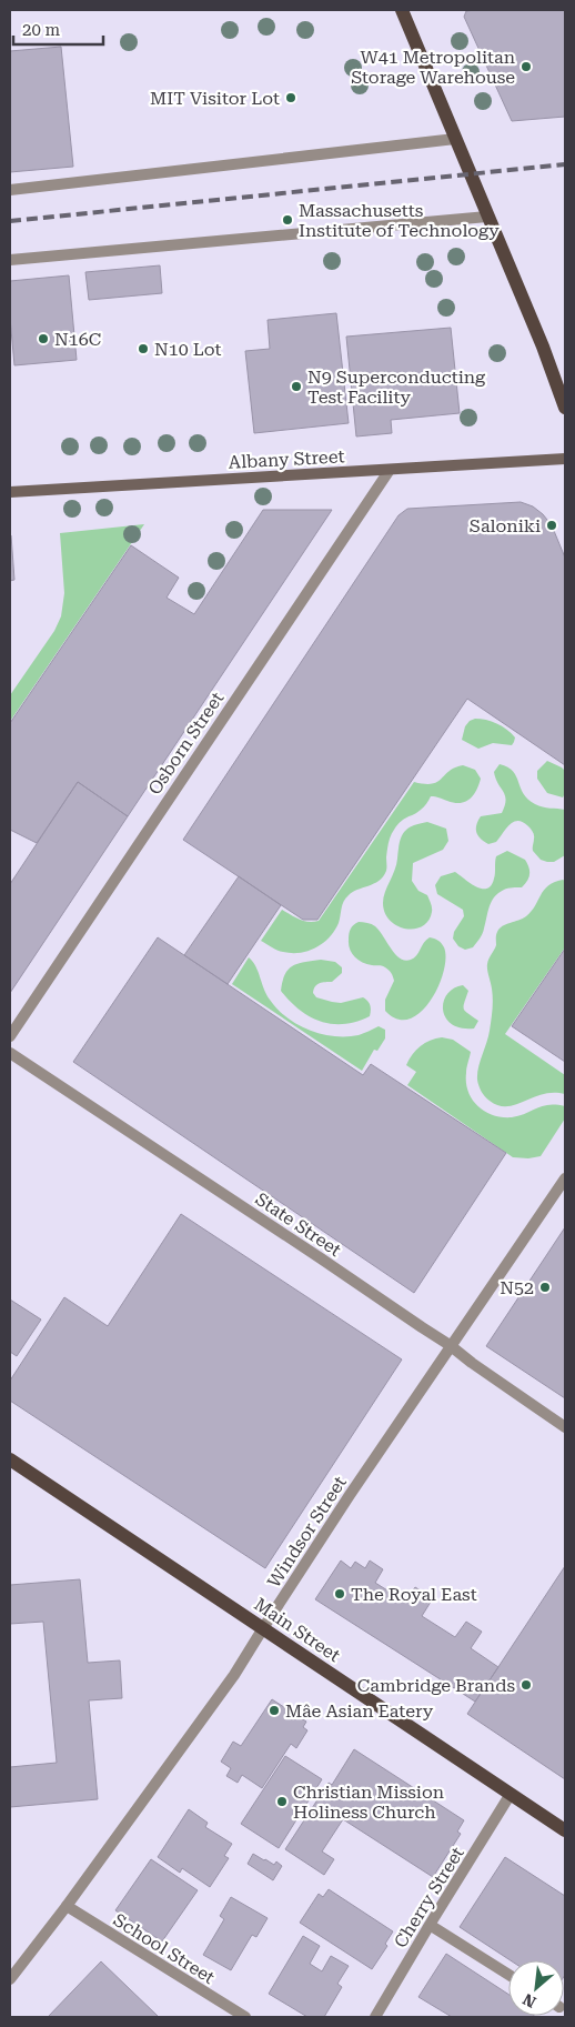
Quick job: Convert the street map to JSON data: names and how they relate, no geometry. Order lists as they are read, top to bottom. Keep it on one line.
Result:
{"streets":{"main road":["Albany Street","Main Street"],"street":["Osborn Street","State Street","Windsor Street","Cherry Street","School Street"]},"crossings":[["Albany Street","Osborn Street"],["State Street","Windsor Street"],["Windsor Street","Main Street"],["Windsor Street","School Street"],["Main Street","Cherry Street"]],"places":["W41 Metropolitan Storage Warehouse","MIT Visitor Lot","Massachusetts Institute of Technology","N16C","N10 Lot","N9 Superconducting Test Facility","Saloniki","N52","The Royal East","Cambridge Brands","Mâe Asian Eatery","Christian Mission Holiness Church"],"scale_bar":"20 m","north":"bottom left"}
